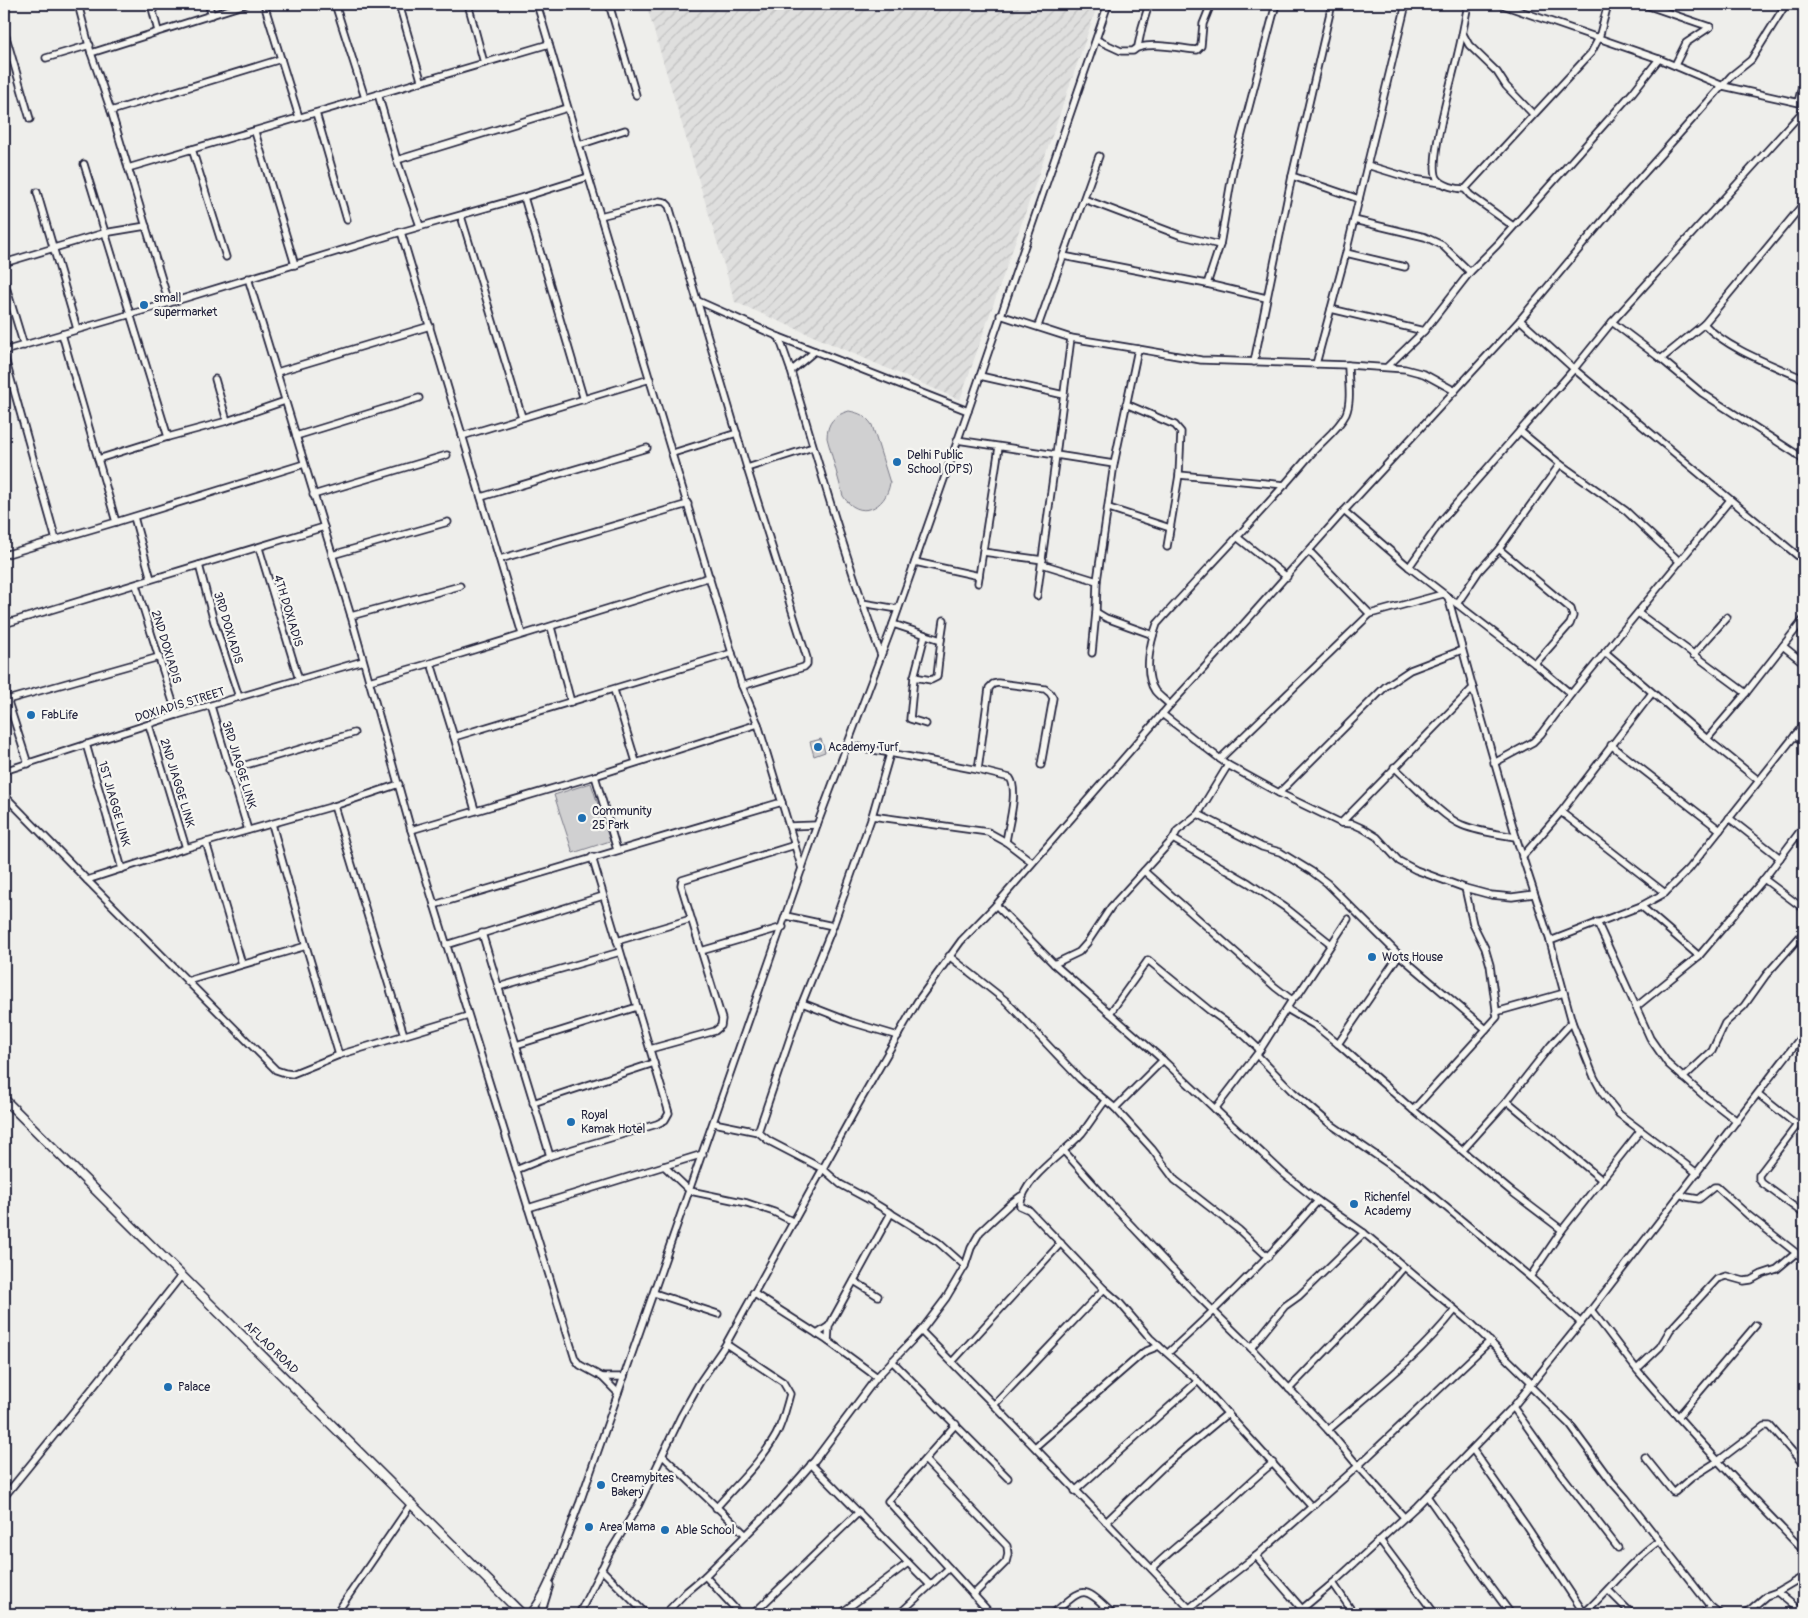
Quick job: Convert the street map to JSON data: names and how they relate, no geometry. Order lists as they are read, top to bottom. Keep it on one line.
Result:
{"streets":{"highway":["AFLAO ROAD"],"street":["4TH DOXIADIS","3RD DOXIADIS","2ND DOXIADIS","DOXIADIS STREET","3RD JIAGGE LINK","2ND JIAGGE LINK","1ST JIAGGE LINK"]},"crossings":[["4TH DOXIADIS","DOXIADIS STREET"],["3RD DOXIADIS","DOXIADIS STREET"],["2ND DOXIADIS","DOXIADIS STREET"],["DOXIADIS STREET","3RD JIAGGE LINK"],["DOXIADIS STREET","2ND JIAGGE LINK"],["DOXIADIS STREET","1ST JIAGGE LINK"]],"places":["small supermarket","Delhi Public School (DPS)","FabLife","Academy Turf","Community 25 Park","Wots House","Royal Kamak Hotel","Richenfel Academy","Palace","Creamybites Bakery","Area Mama","Able School"]}
